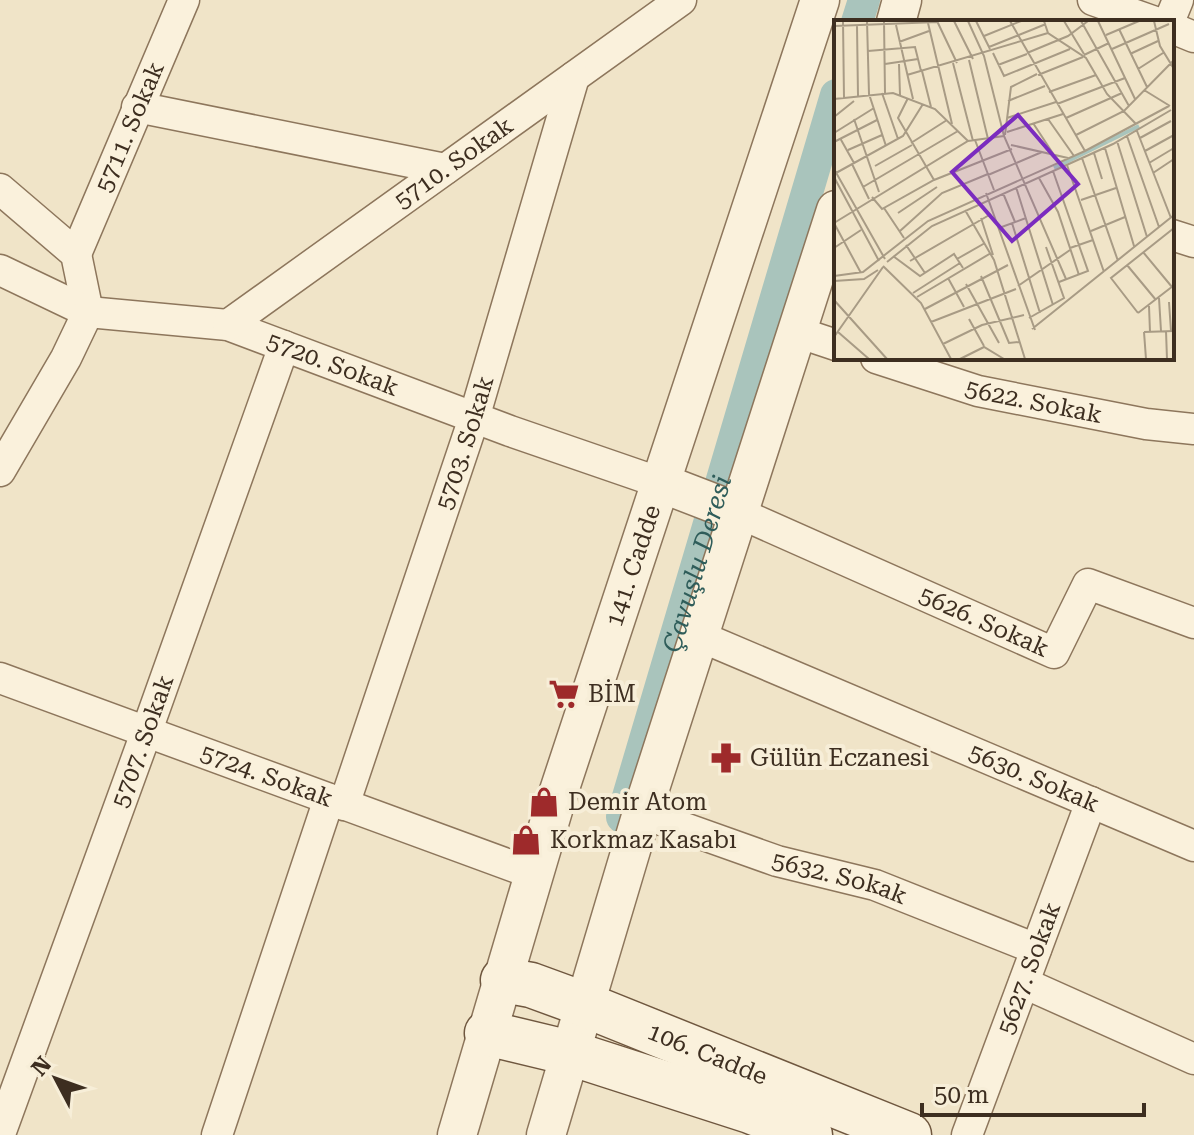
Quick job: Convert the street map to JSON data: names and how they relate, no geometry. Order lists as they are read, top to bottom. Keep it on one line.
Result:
{"streets":{"main road":["106. Cadde"],"street":["5711. Sokak","5710. Sokak","5720. Sokak","5622. Sokak","5703. Sokak","141. Cadde","5626. Sokak","5707. Sokak","5724. Sokak","5630. Sokak","5632. Sokak","5627. Sokak"]},"crossings":[["5710. Sokak","5720. Sokak"],["5710. Sokak","5703. Sokak"],["5720. Sokak","5703. Sokak"],["5720. Sokak","141. Cadde"],["5720. Sokak","5707. Sokak"],["5703. Sokak","5724. Sokak"],["141. Cadde","5724. Sokak"],["141. Cadde","106. Cadde"],["5707. Sokak","5724. Sokak"],["5630. Sokak","5627. Sokak"],["5632. Sokak","5627. Sokak"]],"water":["Çavuşlu Deresi"],"places":{"supermarket":["BİM"],"pharmacy":["Gülün Eczanesi"],"shop":["Demir Atom","Korkmaz Kasabı"]},"scale_bar":"50 m","north":"top left"}
